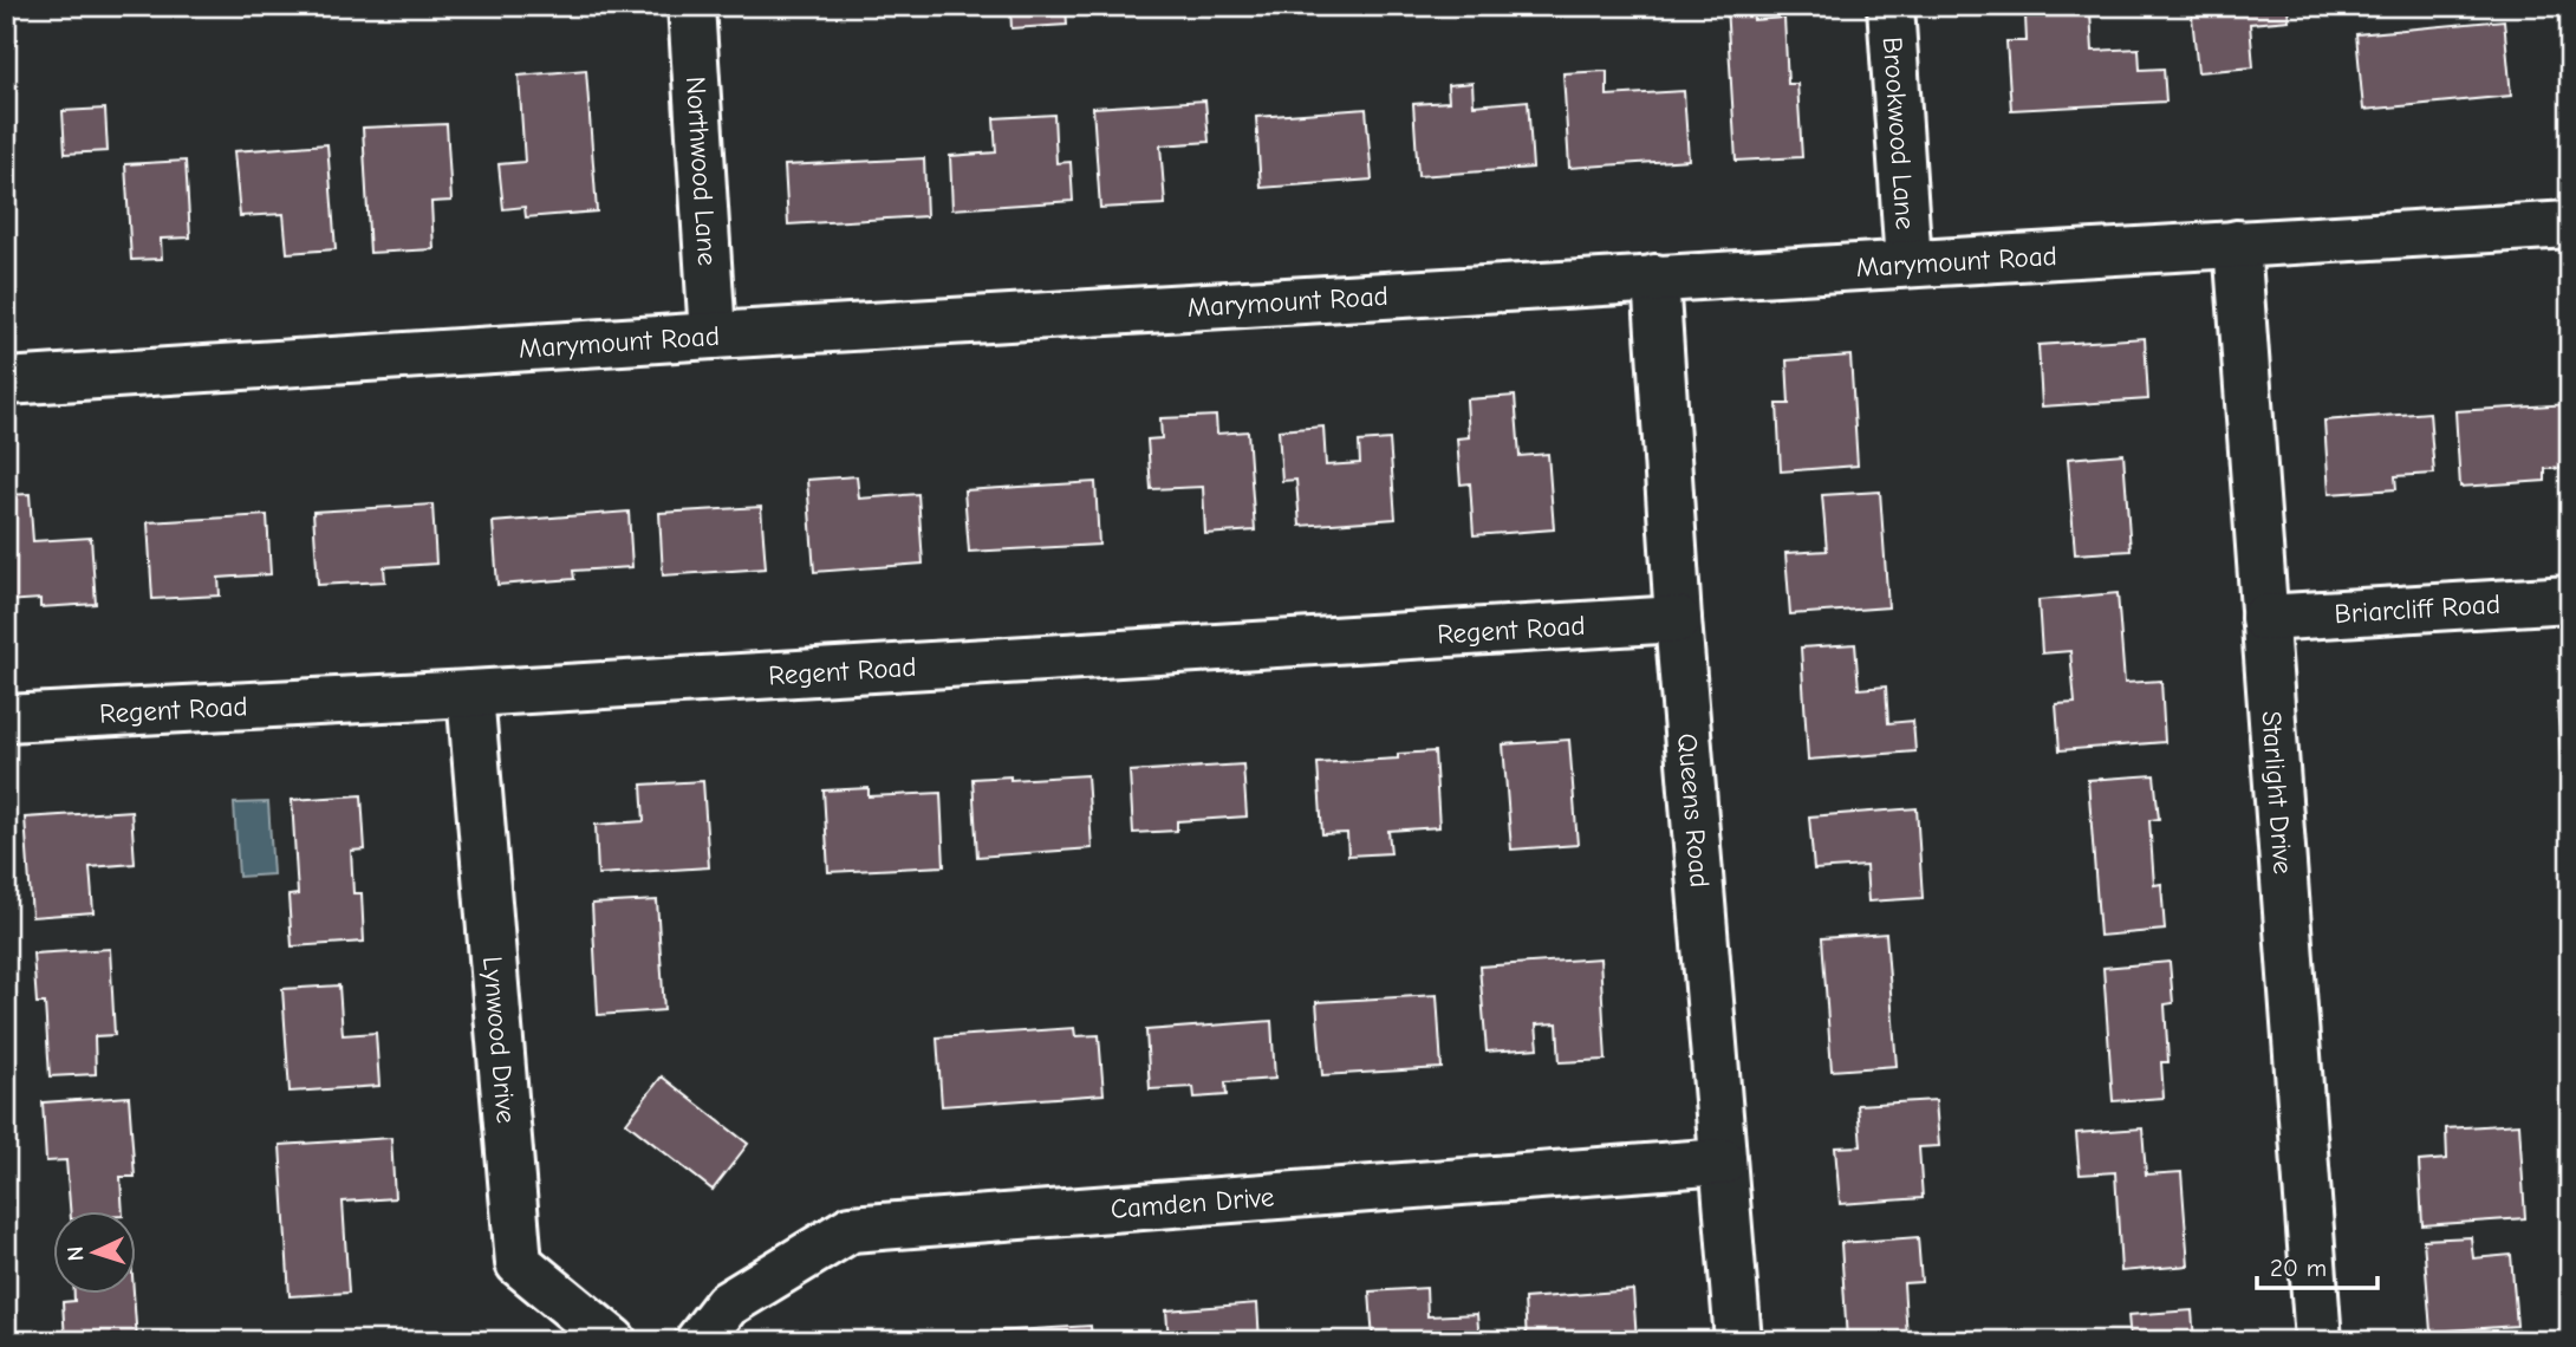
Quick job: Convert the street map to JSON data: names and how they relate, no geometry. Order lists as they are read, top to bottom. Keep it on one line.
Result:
{"streets":{"street":["Brookwood Lane","Northwood Lane","Marymount Road","Briarcliff Road","Regent Road","Starlight Drive","Queens Road","Lynwood Drive","Camden Drive"]},"crossings":[["Brookwood Lane","Marymount Road"],["Northwood Lane","Marymount Road"],["Marymount Road","Starlight Drive"],["Marymount Road","Queens Road"],["Briarcliff Road","Starlight Drive"],["Regent Road","Queens Road"],["Regent Road","Lynwood Drive"],["Queens Road","Camden Drive"]],"scale_bar":"20 m","north":"left"}
